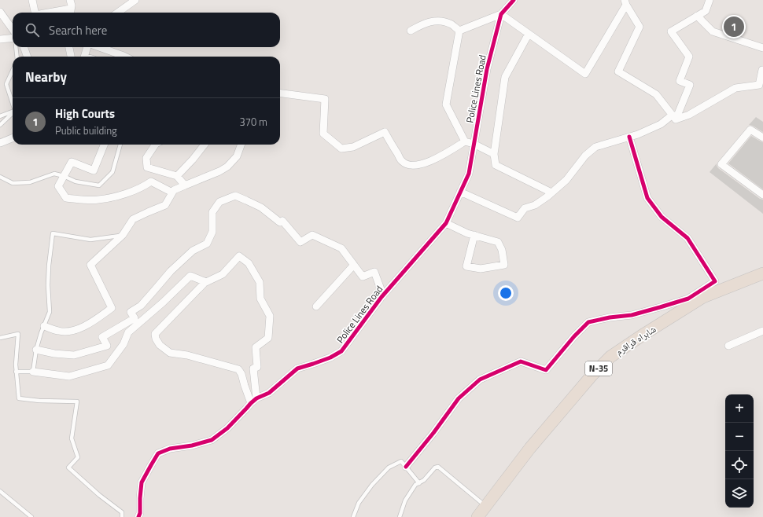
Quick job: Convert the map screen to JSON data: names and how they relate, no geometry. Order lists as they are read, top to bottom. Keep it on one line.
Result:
{"streets":{"highway":["شاہراہ قراقرم","N-35"],"street":["Police Lines Road"]},"page":{"search":"Search here","pins":"1","heading":"Nearby","list":[{"mark":"1","name":"High Courts","note":"Public building","value":"370 m"}],"map_buttons":["+","−"]}}
